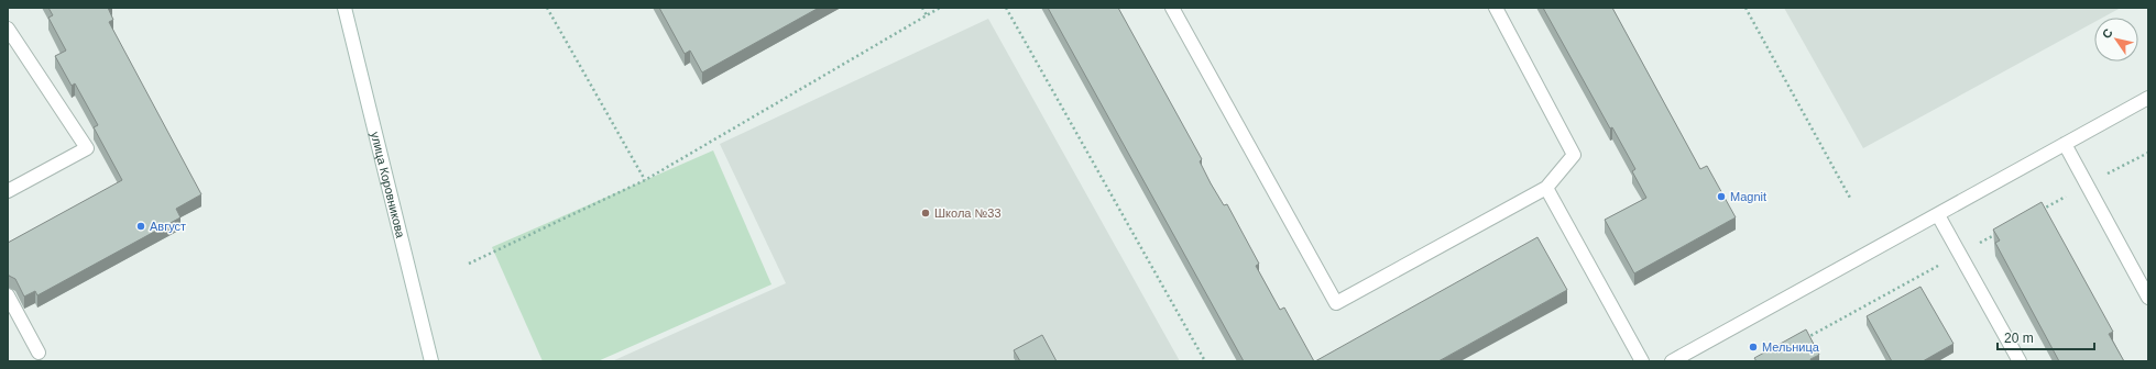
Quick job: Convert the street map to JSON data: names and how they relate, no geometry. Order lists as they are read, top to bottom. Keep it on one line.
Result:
{"streets":{"street":["улица Коровникова"]},"places":["Magnit","Школа №33","Август","Мельница"],"scale_bar":"20 m","north":"top left"}
